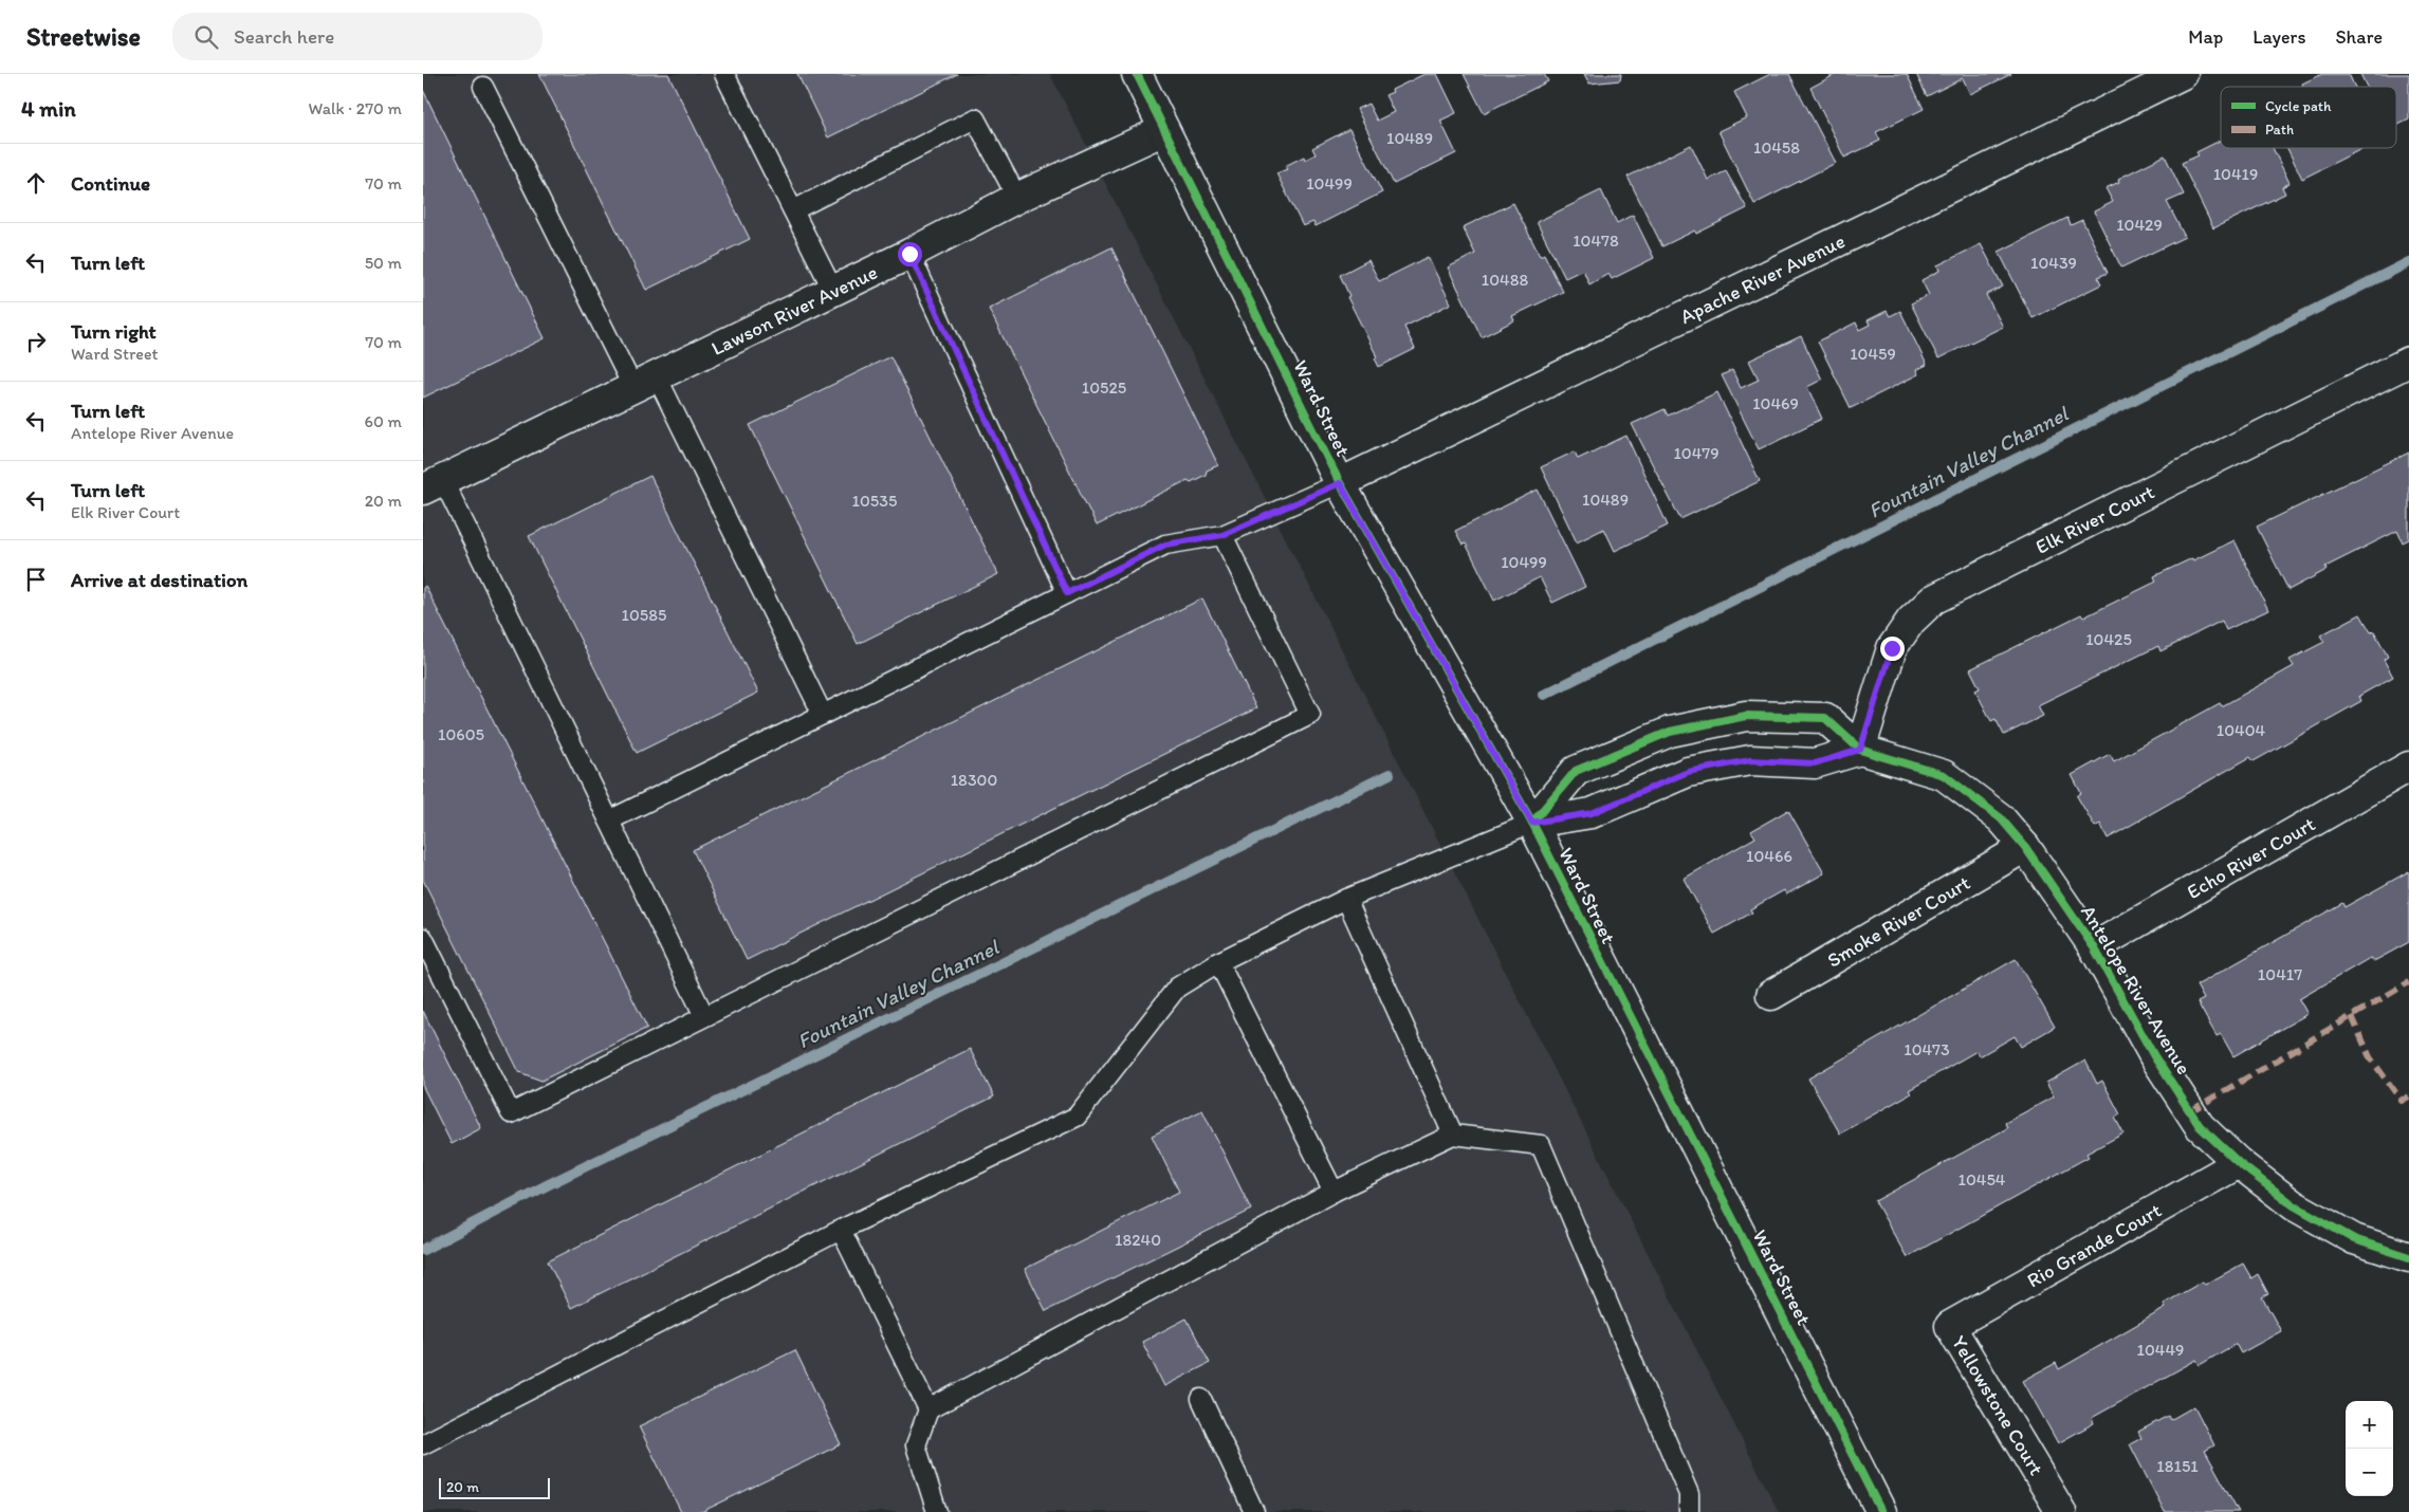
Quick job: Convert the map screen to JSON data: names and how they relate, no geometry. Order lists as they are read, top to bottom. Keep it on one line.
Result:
{"streets":{"street":["Apache River Avenue","Lawson River Avenue","Ward Street","Elk River Court","Echo River Court","Smoke River Court","Antelope River Avenue","Rio Grande Court","Yellowstone Court"]},"crossings":[["Apache River Avenue","Ward Street"],["Lawson River Avenue","Ward Street"],["Ward Street","Antelope River Avenue"],["Elk River Court","Antelope River Avenue"],["Echo River Court","Antelope River Avenue"],["Smoke River Court","Antelope River Avenue"],["Antelope River Avenue","Rio Grande Court"],["Rio Grande Court","Yellowstone Court"]],"water":["Fountain Valley Channel"],"house_numbers":["10489","10458","10419","10499","10429","10478","10439","10488","10459","10525","10469","10479","10489","10535","10499","10585","10425","10404","10605","18300","10466","10417","10473","10454","18240","10449","18151"],"legend":["Cycle path","Path"],"scale_bar":"20 m","page":{"header":"Streetwise","search":"Search here","nav":["Map","Layers","Share"],"heading":["4 min","Walk · 270 m"],"list":[["Continue","70 m"],["Turn left","50 m"],["Turn right","Ward Street","70 m"],["Turn left","Antelope River Avenue","60 m"],["Turn left","Elk River Court","20 m"],"Arrive at destination"],"map_buttons":["+","−"],"scale":"20 m"}}
